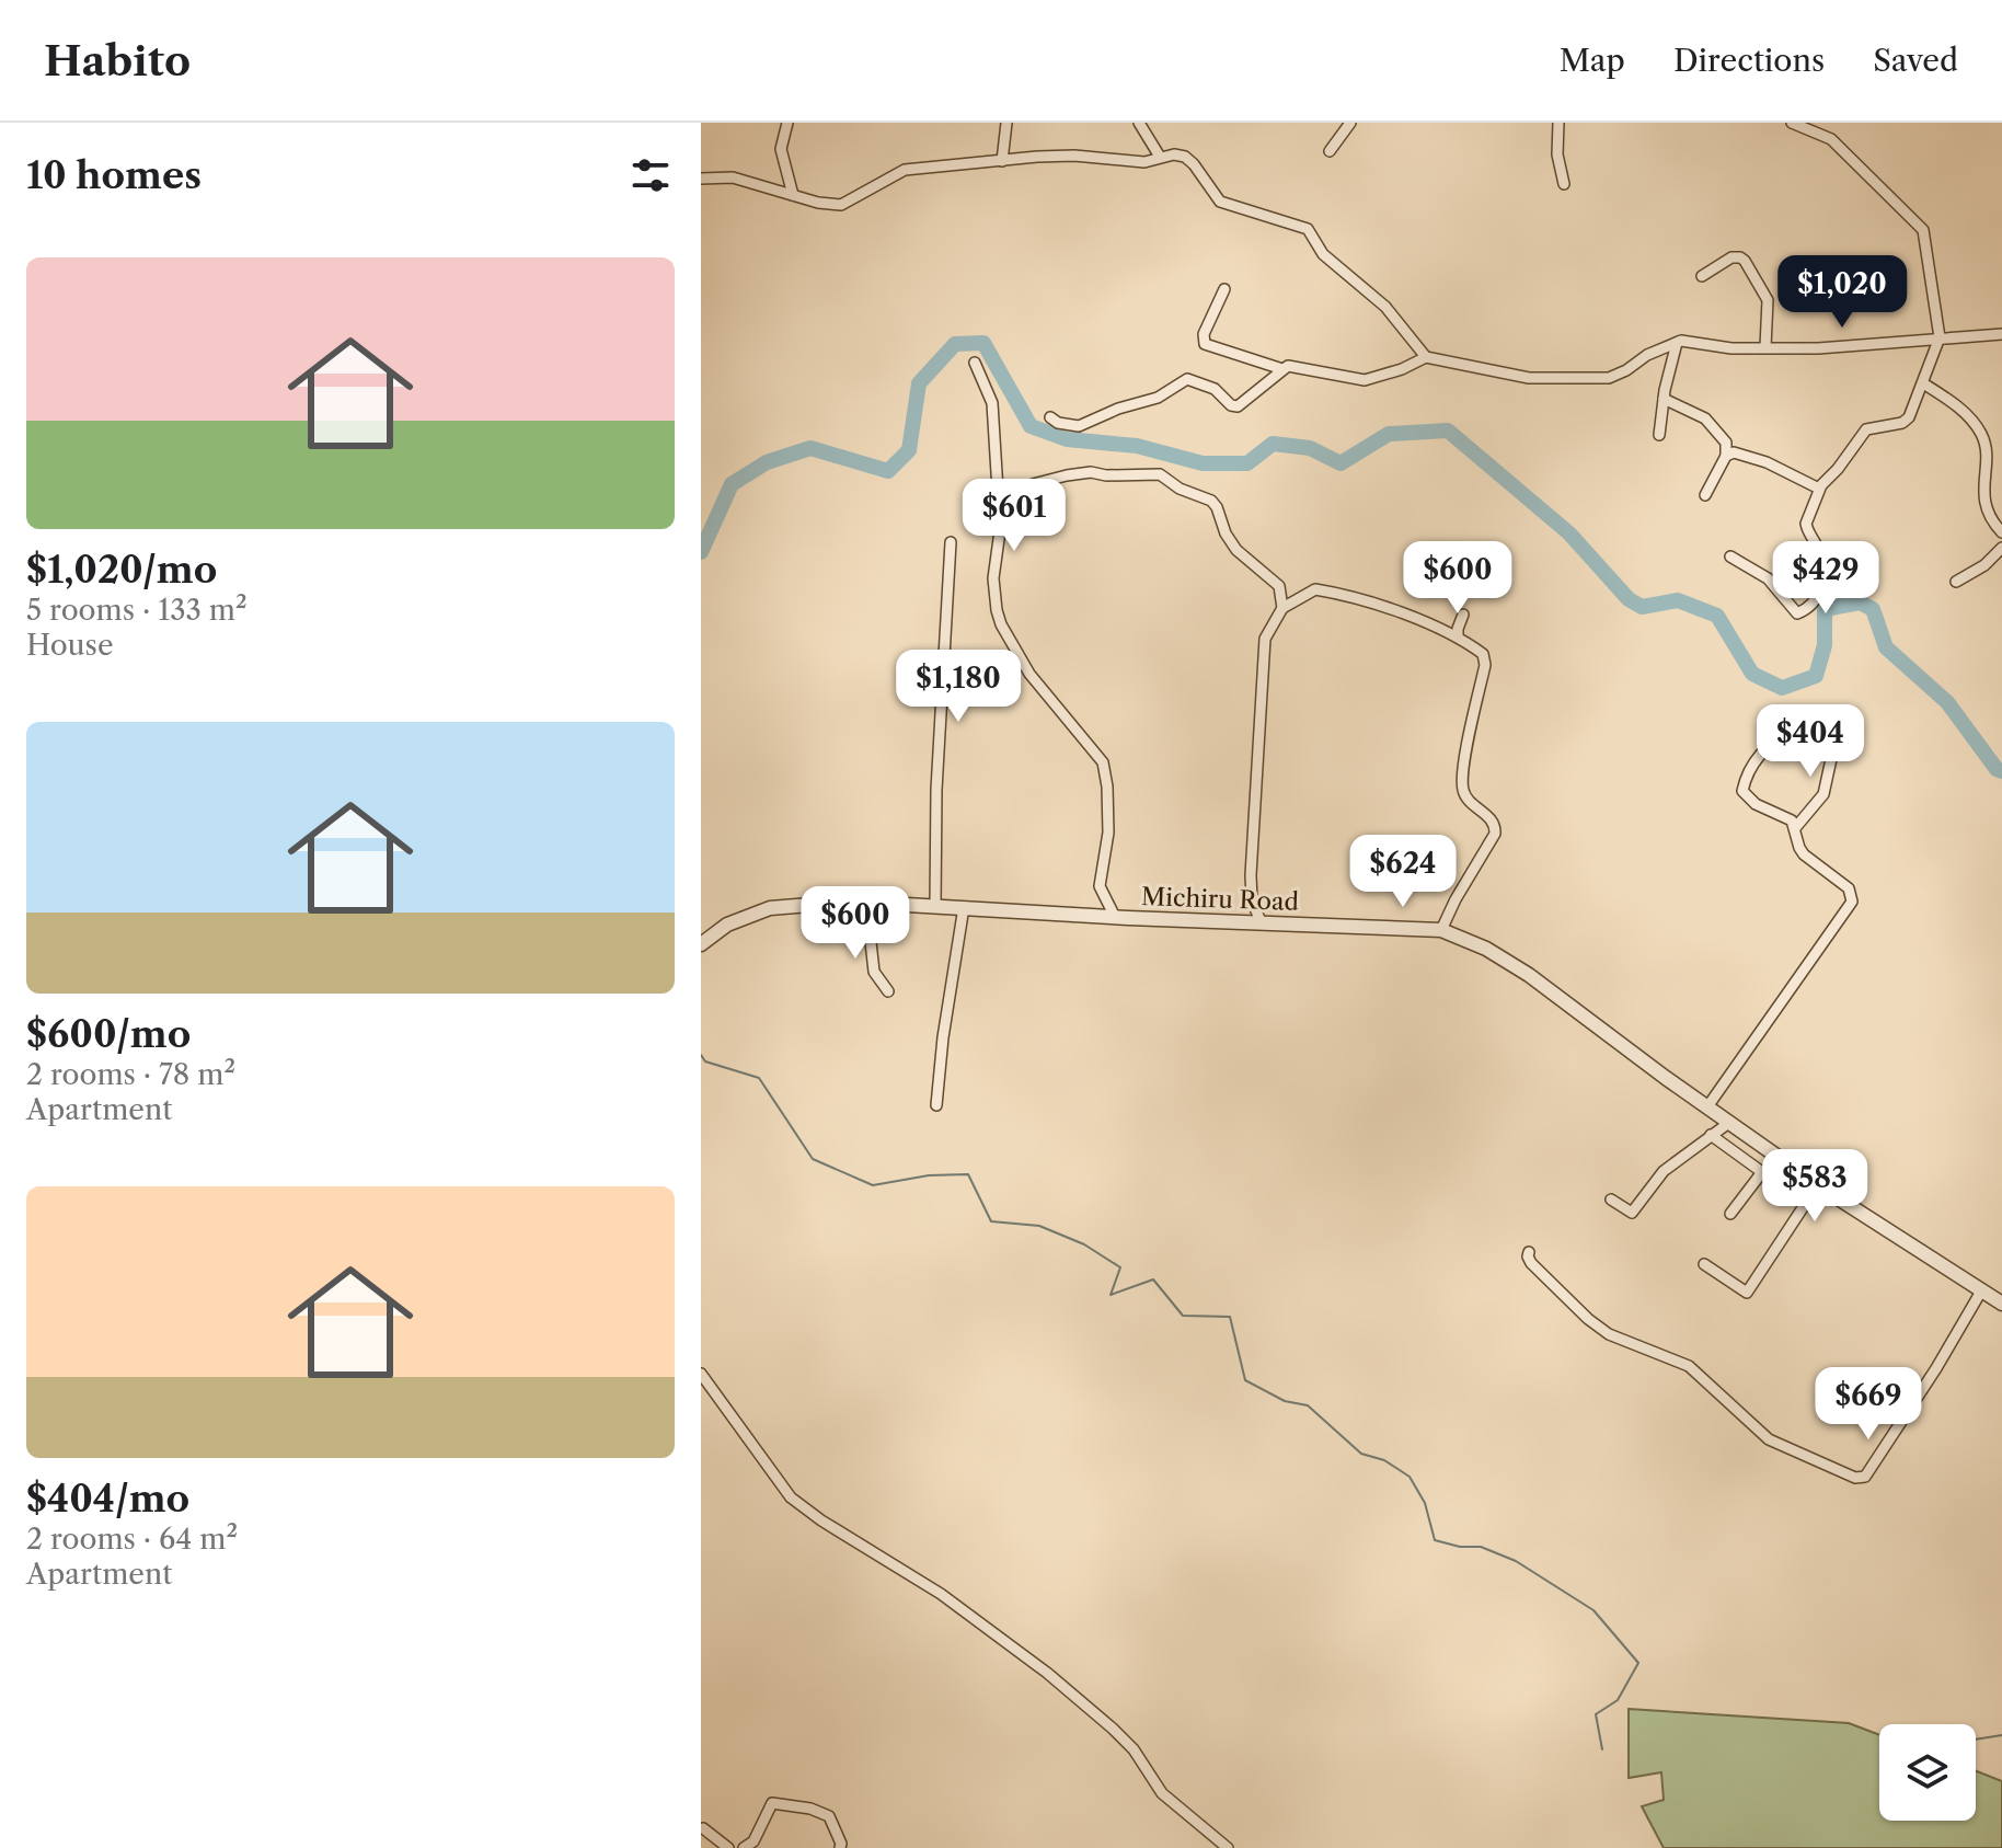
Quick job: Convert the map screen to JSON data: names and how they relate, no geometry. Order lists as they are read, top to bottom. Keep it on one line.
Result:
{"streets":{"street":["Michiru Road"]},"page":{"header":"Habito","nav":["Map","Directions","Saved"],"heading":"10 homes","list":[{"name":"$1,020/mo","note":"5 rooms · 133 m² · House"},{"name":"$600/mo","note":"2 rooms · 78 m² · Apartment"},{"name":"$404/mo","note":"2 rooms · 64 m² · Apartment"}],"price":["$1,020","$601","$600","$429","$1,180","$404","$624","$600","$583","$669"]}}
